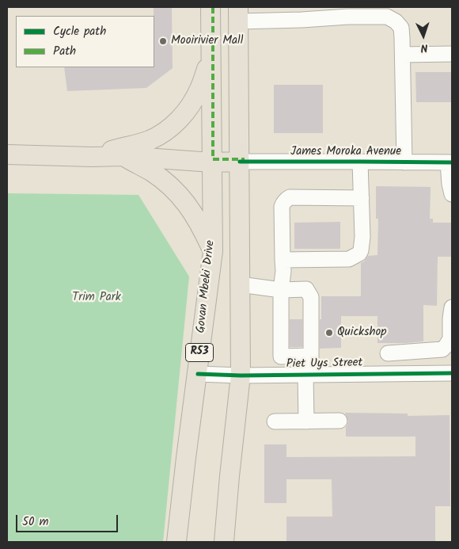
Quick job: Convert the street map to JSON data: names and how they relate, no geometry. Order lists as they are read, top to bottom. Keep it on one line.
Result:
{"streets":{"main road":["James Moroka Avenue","Govan Mbeki Drive","R53"],"street":["Piet Uys Street"]},"crossings":[["James Moroka Avenue","Govan Mbeki Drive"],["Govan Mbeki Drive","Piet Uys Street"]],"parks":["Trim Park"],"places":["Mooirivier Mall","Quickshop"],"legend":["Cycle path","Path"],"scale_bar":"50 m","north":"bottom"}
